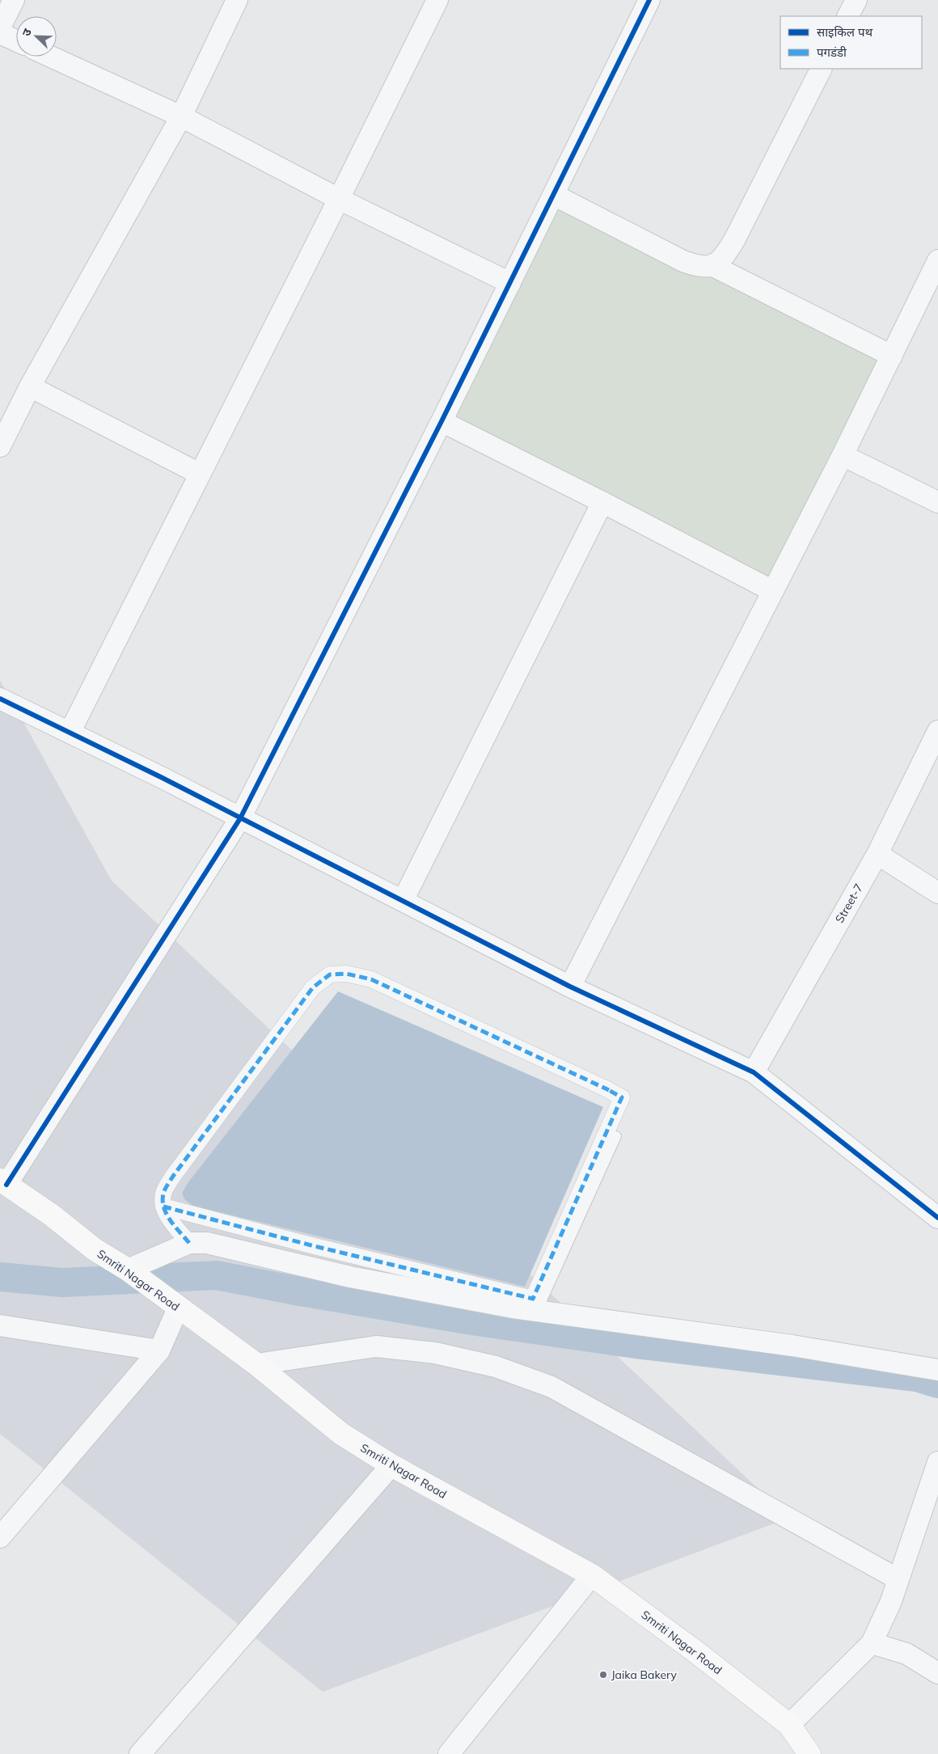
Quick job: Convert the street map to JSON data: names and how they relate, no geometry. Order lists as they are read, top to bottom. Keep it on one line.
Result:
{"streets":{"main road":["Smriti Nagar Road"],"street":["Street-7"]},"places":["Jaika Bakery"],"legend":["साइकिल पथ","पगडंडी"],"north":"top left"}
